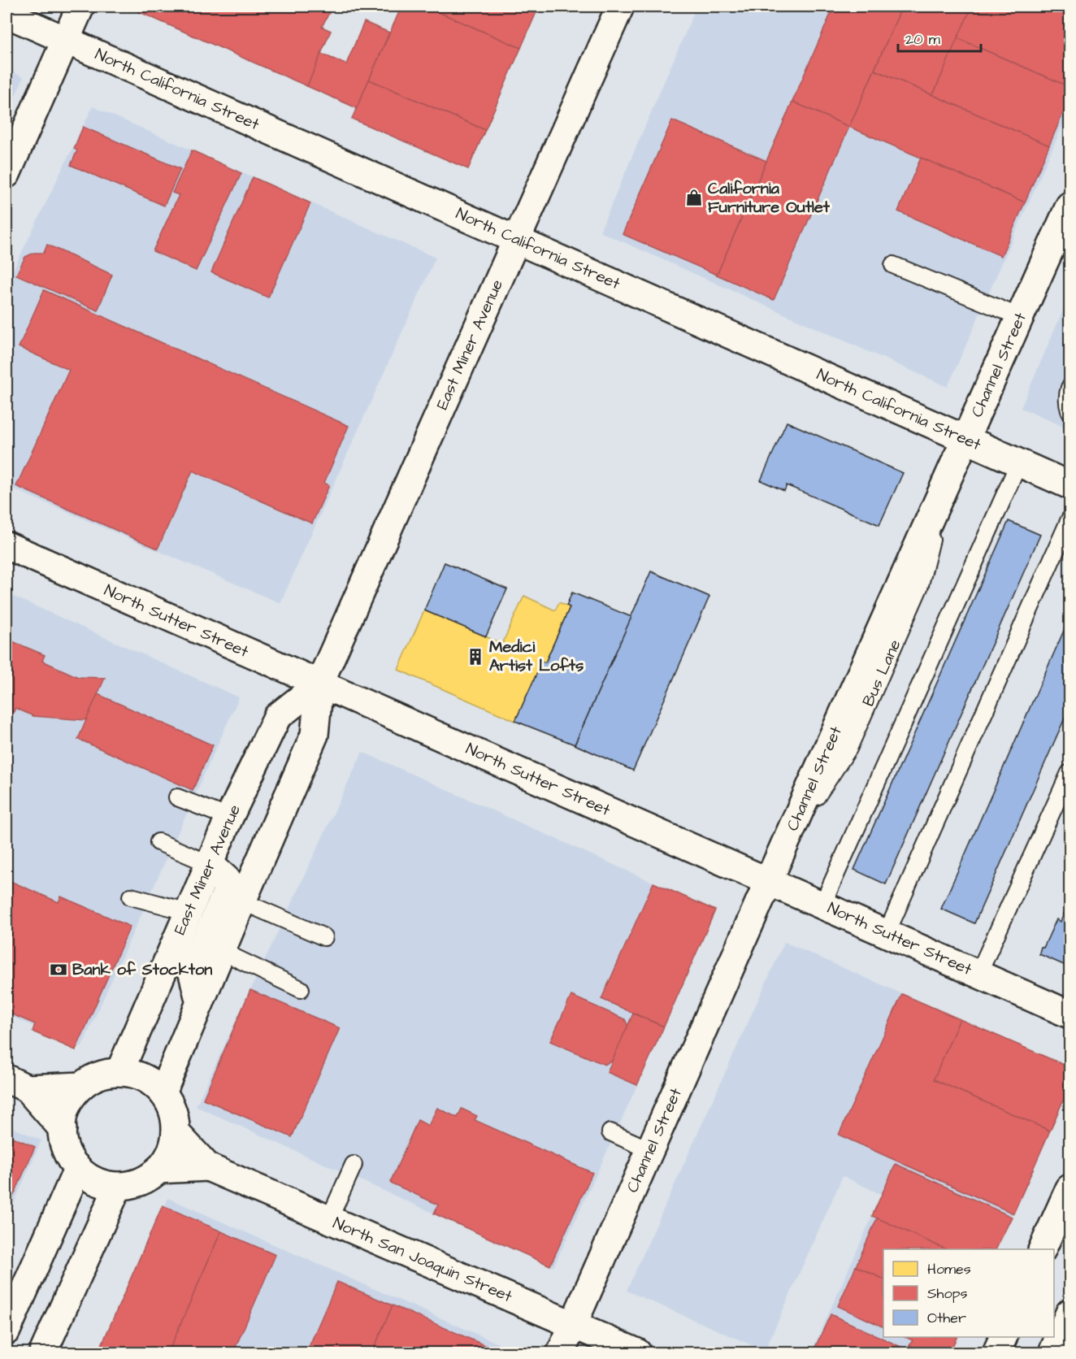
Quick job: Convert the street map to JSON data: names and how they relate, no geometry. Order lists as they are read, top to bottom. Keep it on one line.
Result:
{"streets":{"street":["North California Street","East Miner Avenue","Channel Street","North Sutter Street","North San Joaquin Street"]},"crossings":[["North California Street","East Miner Avenue"],["North California Street","Channel Street"],["East Miner Avenue","North Sutter Street"],["East Miner Avenue","North San Joaquin Street"],["Channel Street","North Sutter Street"],["Channel Street","North San Joaquin Street"]],"places":{"shop":["California Furniture Outlet"],"building":["Medici Artist Lofts"],"bank":["Bank of Stockton"]},"legend":["Homes","Shops","Other"],"scale_bar":"20 m"}
